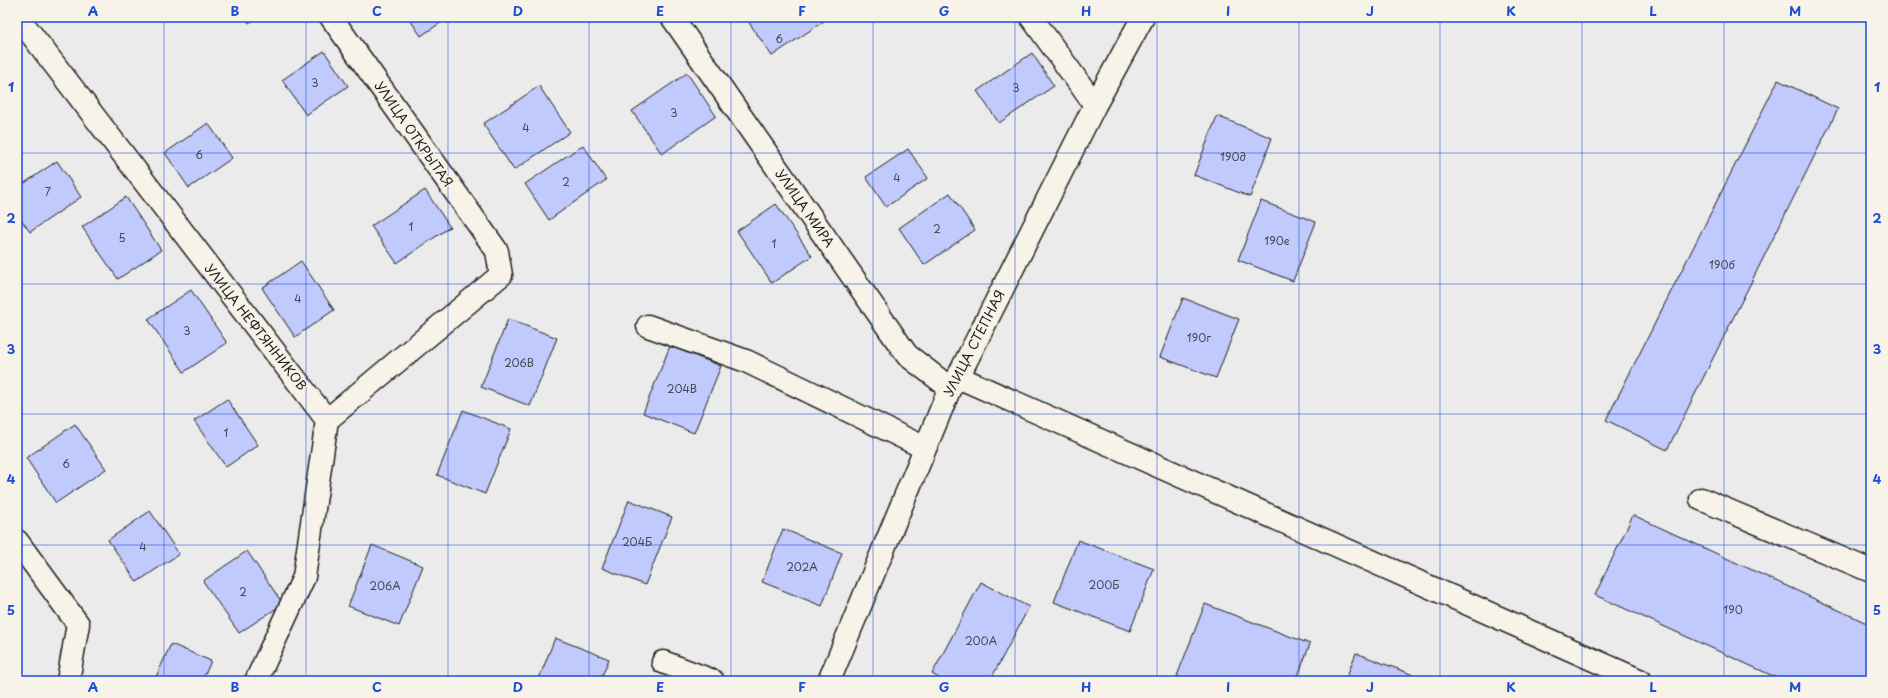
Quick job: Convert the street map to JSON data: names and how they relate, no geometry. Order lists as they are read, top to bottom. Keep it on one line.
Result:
{"streets":{"street":["УЛИЦА ОТКРЫТАЯ","УЛИЦА МИРА","УЛИЦА НЕФТЯННИКОВ","УЛИЦА СТЕПНАЯ"]},"crossings":[["УЛИЦА ОТКРЫТАЯ","УЛИЦА НЕФТЯННИКОВ"],["УЛИЦА МИРА","УЛИЦА СТЕПНАЯ"]],"house_numbers":["6","3","3","3","4","6","190д","4","2","7","1","2","5","190е","1","190б","4","3","190г","206В","204В","1","6","204Б","4","202А","200Б","206А","2","190","200А"],"grid":{"columns":["A","B","C","D","E","F","G","H","I","J","K","L","M"],"rows":["1","2","3","4","5"]}}
